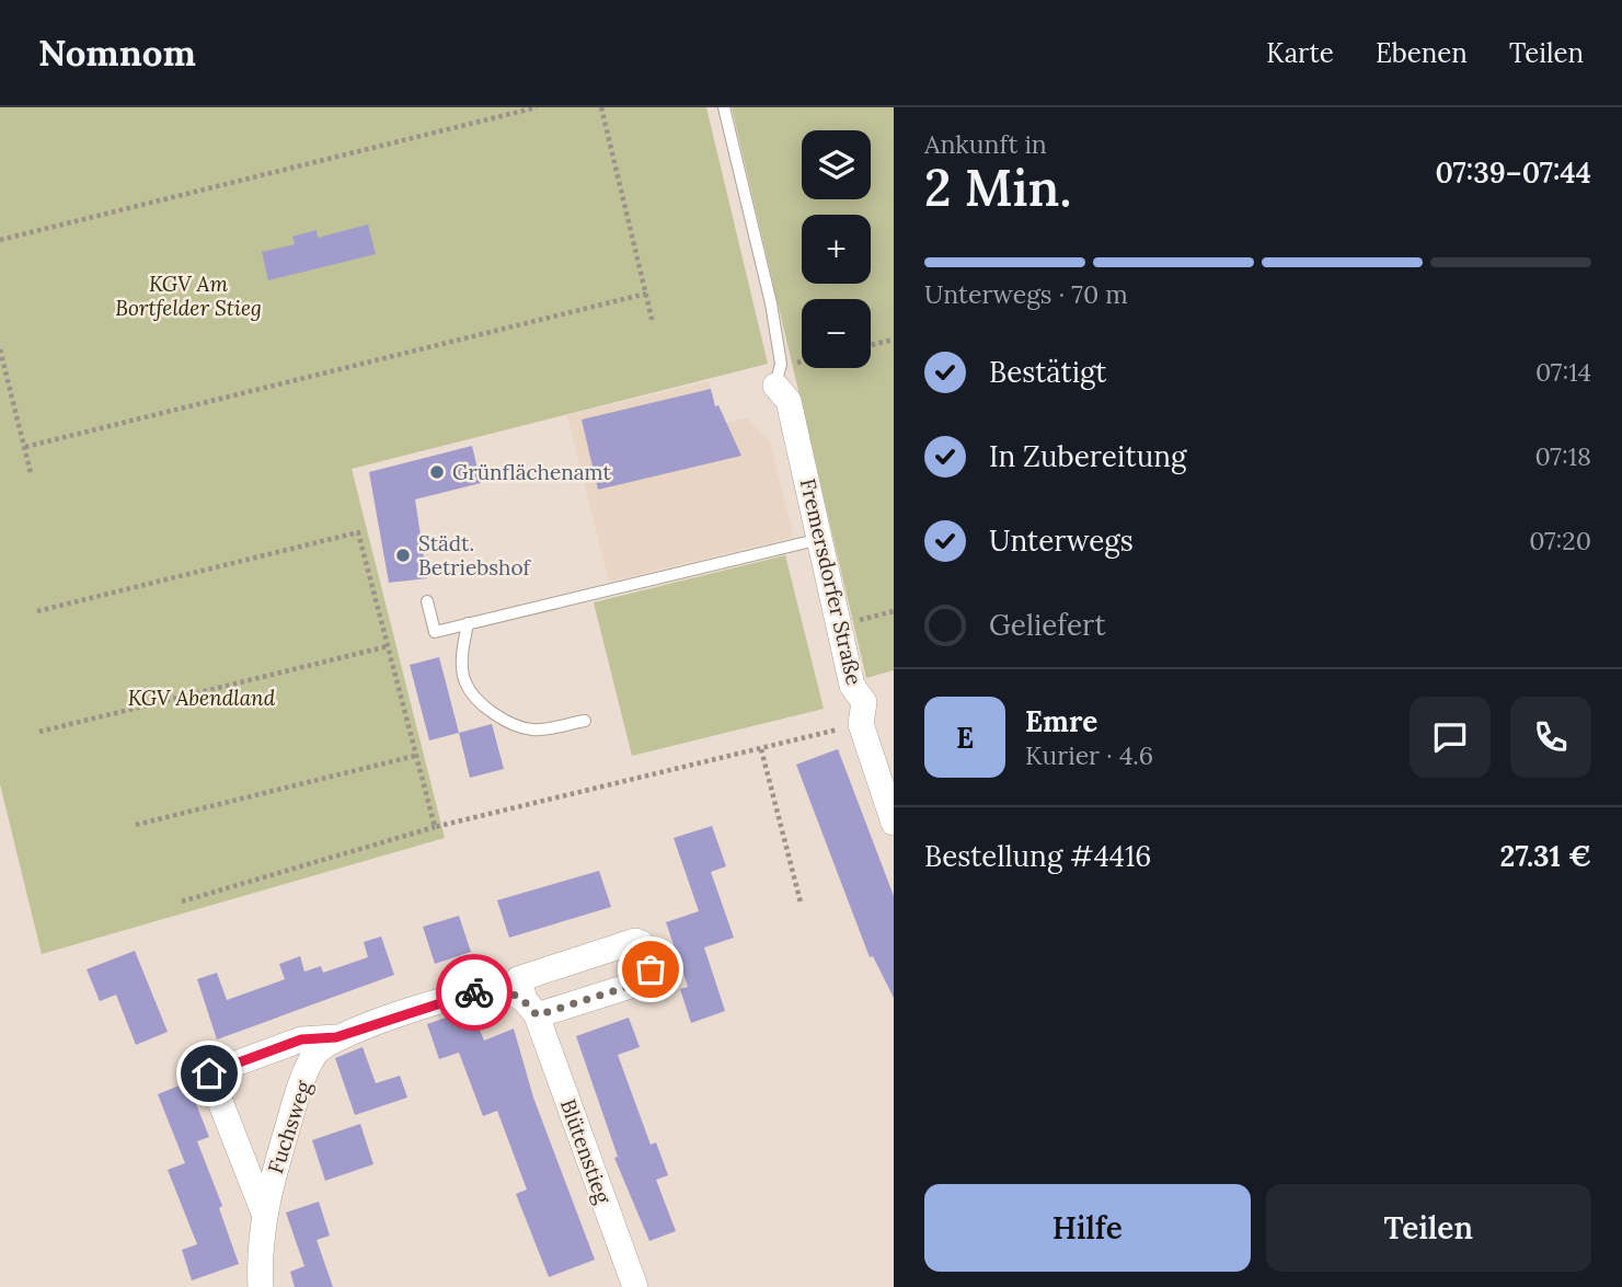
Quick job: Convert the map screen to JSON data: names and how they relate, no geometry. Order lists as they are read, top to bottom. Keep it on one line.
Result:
{"streets":{"street":["Fremersdorfer Straße","Fuchsweg","Blütenstieg"]},"crossings":[["Fuchsweg","Blütenstieg"]],"parks":["KGV Am Bortfelder Stieg","KGV Abendland"],"places":["Grünflächenamt","Städt. Betriebshof"],"page":{"header":"Nomnom","nav":["Karte","Ebenen","Teilen"],"heading":["2 Min.","Ankunft in","07:39–07:44"],"panel":["Emre","Kurier · 4.6","Bestellung #4416","27.31 €"],"map_buttons":["+","−"],"bar":"Unterwegs · 70 m","list":[["Bestätigt","07:14"],["In Zubereitung","07:18"],["Unterwegs","07:20"],"Geliefert"],"round":"E","buttons":["Hilfe","Teilen"]}}
